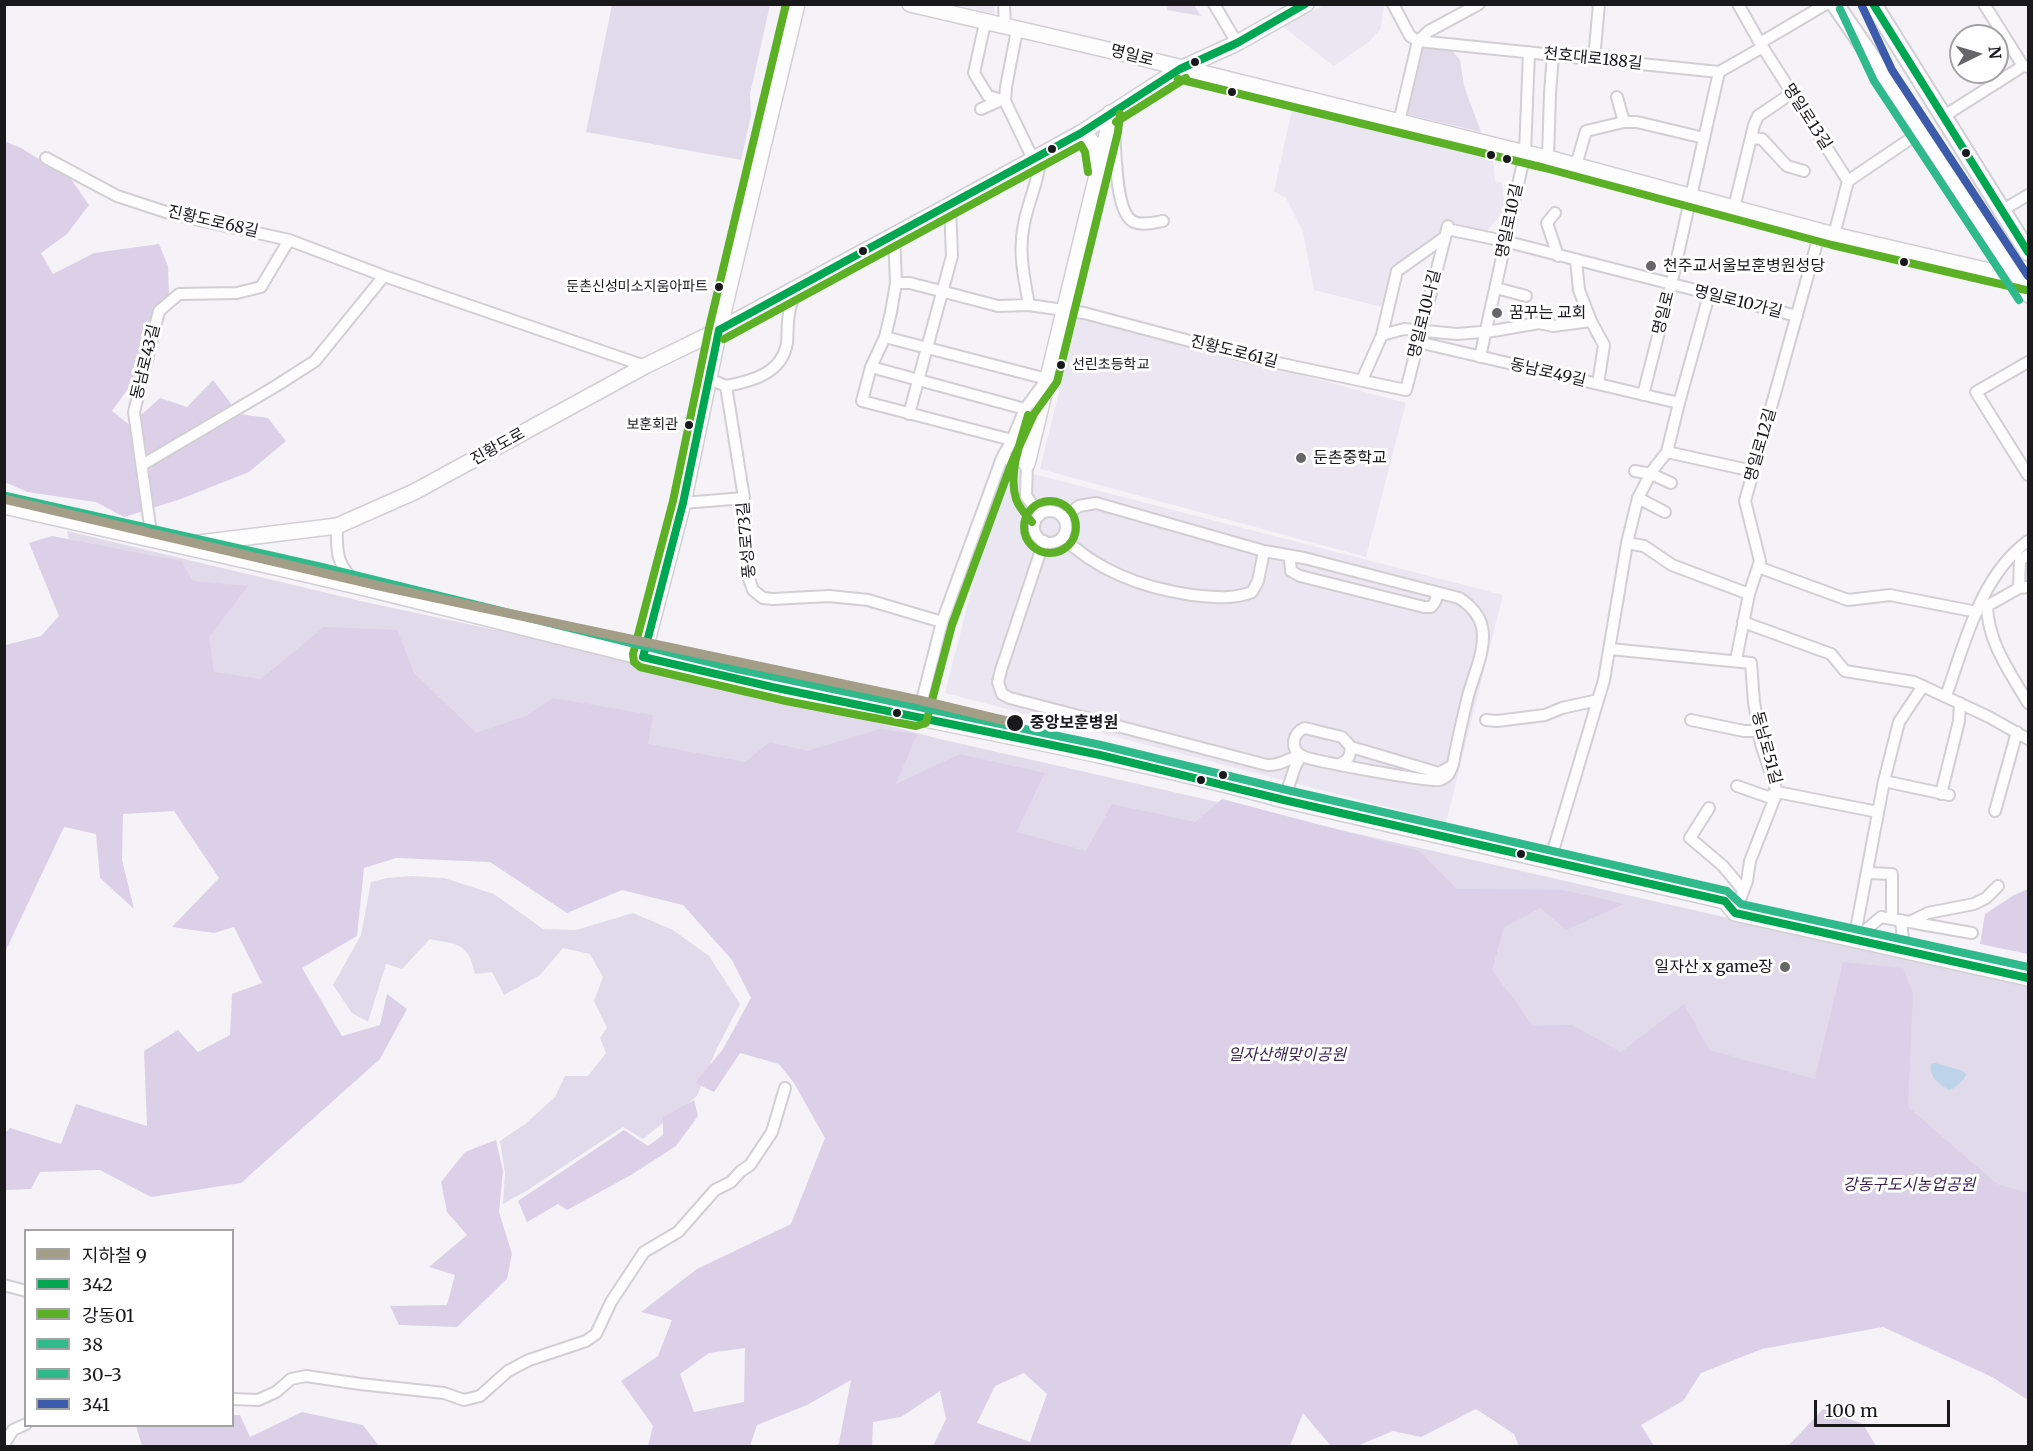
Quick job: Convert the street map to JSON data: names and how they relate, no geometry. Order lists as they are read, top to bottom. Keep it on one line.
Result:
{"streets":{"street":["명일로","천호대로188길","명일로13길","명일로10길","진황도로68길","명일로10가길","명일로10나길","진황도로61길","동남로43길","동남로49길","명일로12길","진황도로","풍성로73길","동남로51길"]},"crossings":[["명일로","천호대로188길"],["명일로","명일로10길"],["명일로","명일로10가길"],["명일로","동남로49길"],["명일로","명일로12길"],["명일로","진황도로"],["명일로10길","명일로10가길"],["명일로10길","동남로49길"],["진황도로68길","동남로43길"],["진황도로68길","진황도로"],["명일로10가길","명일로12길"],["명일로10나길","진황도로61길"],["명일로10나길","동남로49길"],["명일로12길","동남로51길"]],"parks":["일자산해맞이공원","강동구도시농업공원"],"places":["천주교서울보훈병원성당","둔촌신성미소지움아파트","꿈꾸는 교회","선린초등학교","보훈회관","둔촌중학교","중앙보훈병원","일자산 x game장"],"lines":["transit line 342","transit line 강동01","transit line 341","transit line 30-3","transit line 38","metro line 9"],"legend":["지하철 9","342","강동01","38","30-3","341"],"scale_bar":"100 m","north":"right"}
